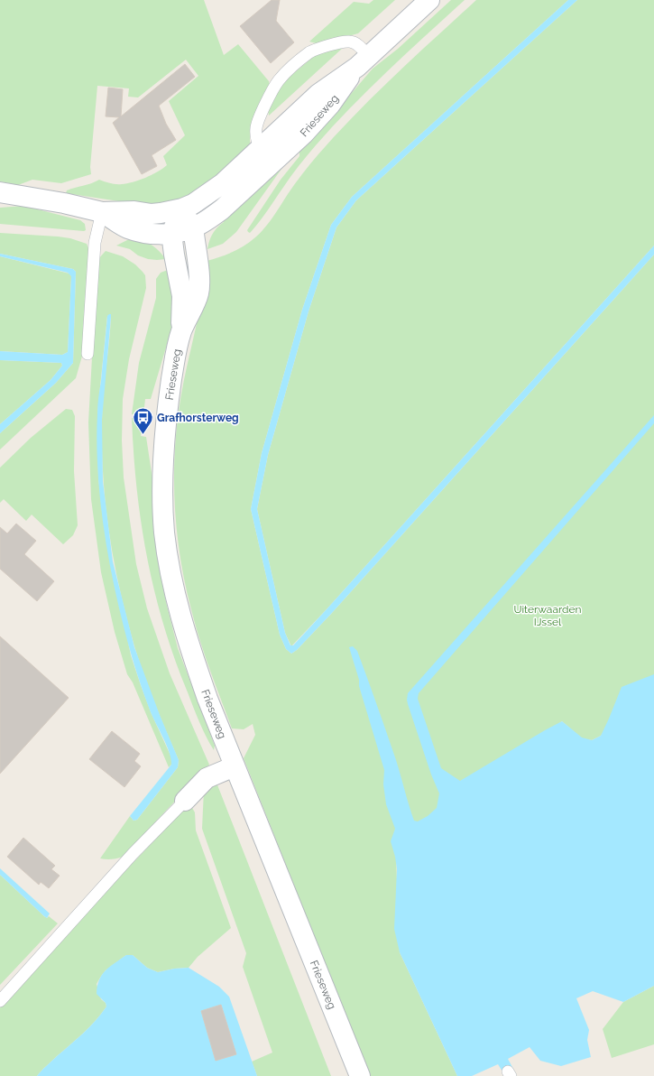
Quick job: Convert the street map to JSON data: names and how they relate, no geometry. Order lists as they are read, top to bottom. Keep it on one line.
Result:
{"streets":{"main road":["Frieseweg"]},"parks":["Uiterwaarden IJssel"],"places":{"bus stop":["Grafhorsterweg"]}}
